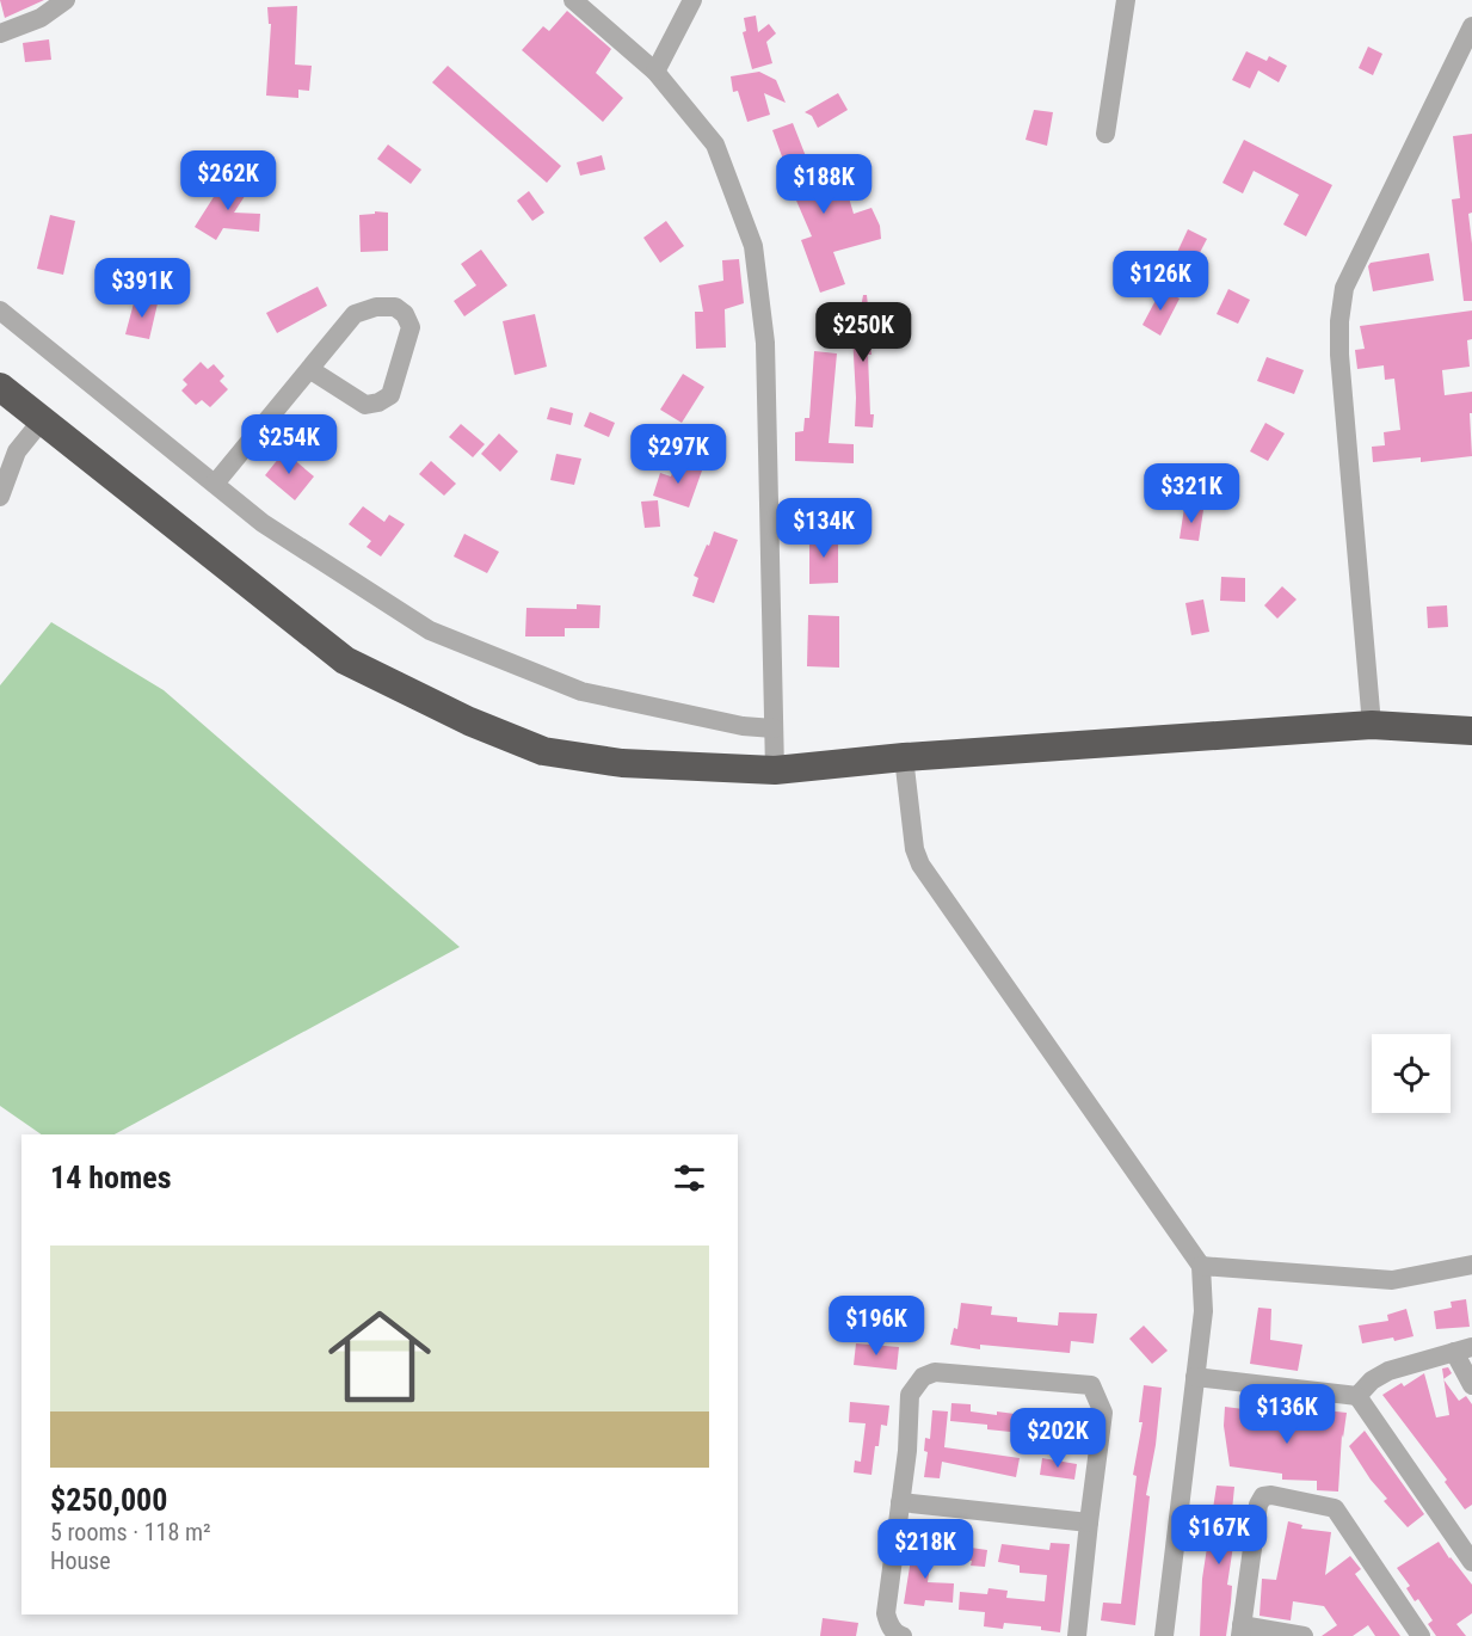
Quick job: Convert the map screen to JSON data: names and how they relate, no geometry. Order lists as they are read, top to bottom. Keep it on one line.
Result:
{"page":{"price":["$262K","$188K","$126K","$391K","$250K","$254K","$297K","$321K","$134K","$196K","$136K","$202K","$167K","$218K"],"heading":"14 homes","list":[{"name":"$250,000","note":"5 rooms · 118 m² · House"}]}}
